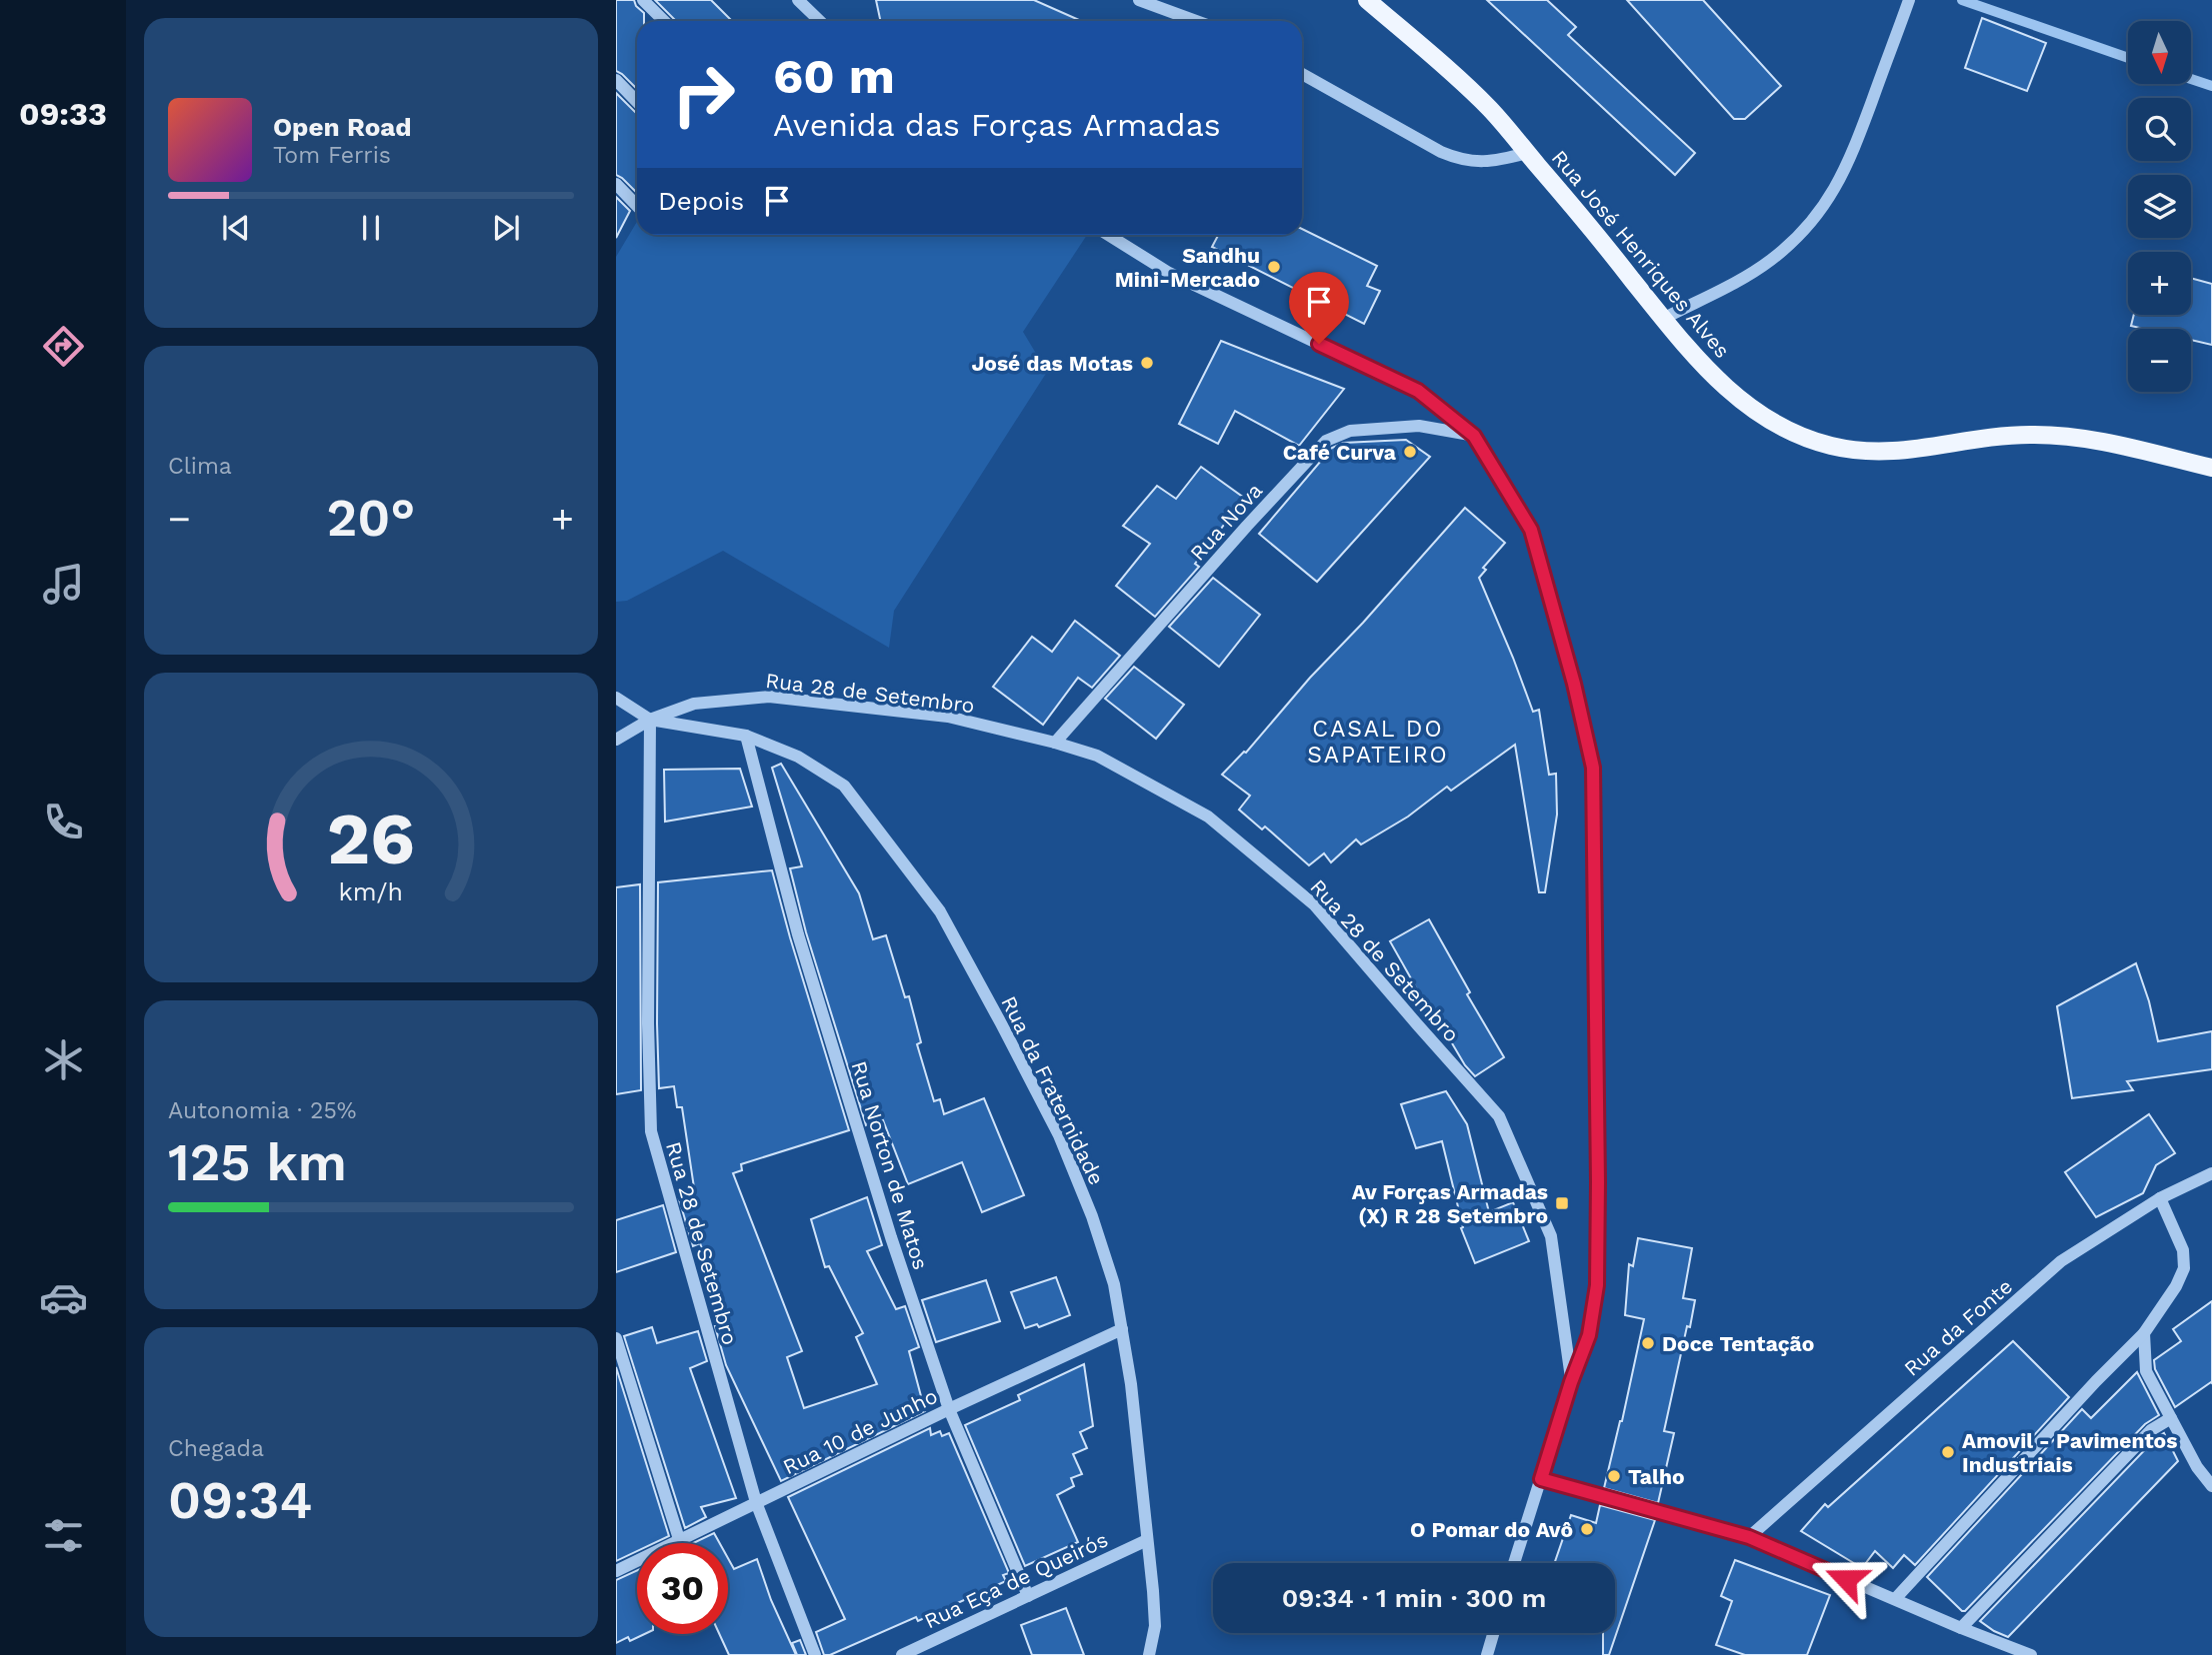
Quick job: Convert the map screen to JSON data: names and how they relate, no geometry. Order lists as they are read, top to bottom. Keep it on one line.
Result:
{"streets":{"main road":["Rua José Henriques Alves"],"street":["Rua Nova","Rua 28 de Setembro","Rua da Fraternidade","Rua Norton de Matos","Rua da Fonte","Rua 10 de Junho","Rua Eça de Queirós"]},"crossings":[["Rua Nova","Rua 28 de Setembro"],["Rua 28 de Setembro","Rua da Fraternidade"],["Rua 28 de Setembro","Rua 10 de Junho"],["Rua da Fraternidade","Rua Norton de Matos"],["Rua da Fraternidade","Rua 10 de Junho"],["Rua da Fraternidade","Rua Eça de Queirós"],["Rua Norton de Matos","Rua 10 de Junho"],["Rua Norton de Matos","Rua Eça de Queirós"]],"districts":["CASAL DO SAPATEIRO"],"places":{"other":["Sandhu Mini-Mercado","José das Motas","Café Curva","Doce Tentação","Amovil - Pavimentos Industriais","Talho","O Pomar do Avô"],"transit":["Av Forças Armadas (X) R 28 Setembro"]},"north":"bottom","page":{"tabs":"09:33","map_buttons":["+","−"],"turn":["60 m","Avenida das Forças Armadas"],"song":["Open Road","Tom Ferris"],"then":"Depois","tile":["Clima",["Autonomia · 25%","125 km"],["Chegada","09:34"]],"heat":["−","20°","+"],"limit":"30","trip":"09:34 · 1 min · 300 m","gauge":["26","km/h"]}}
